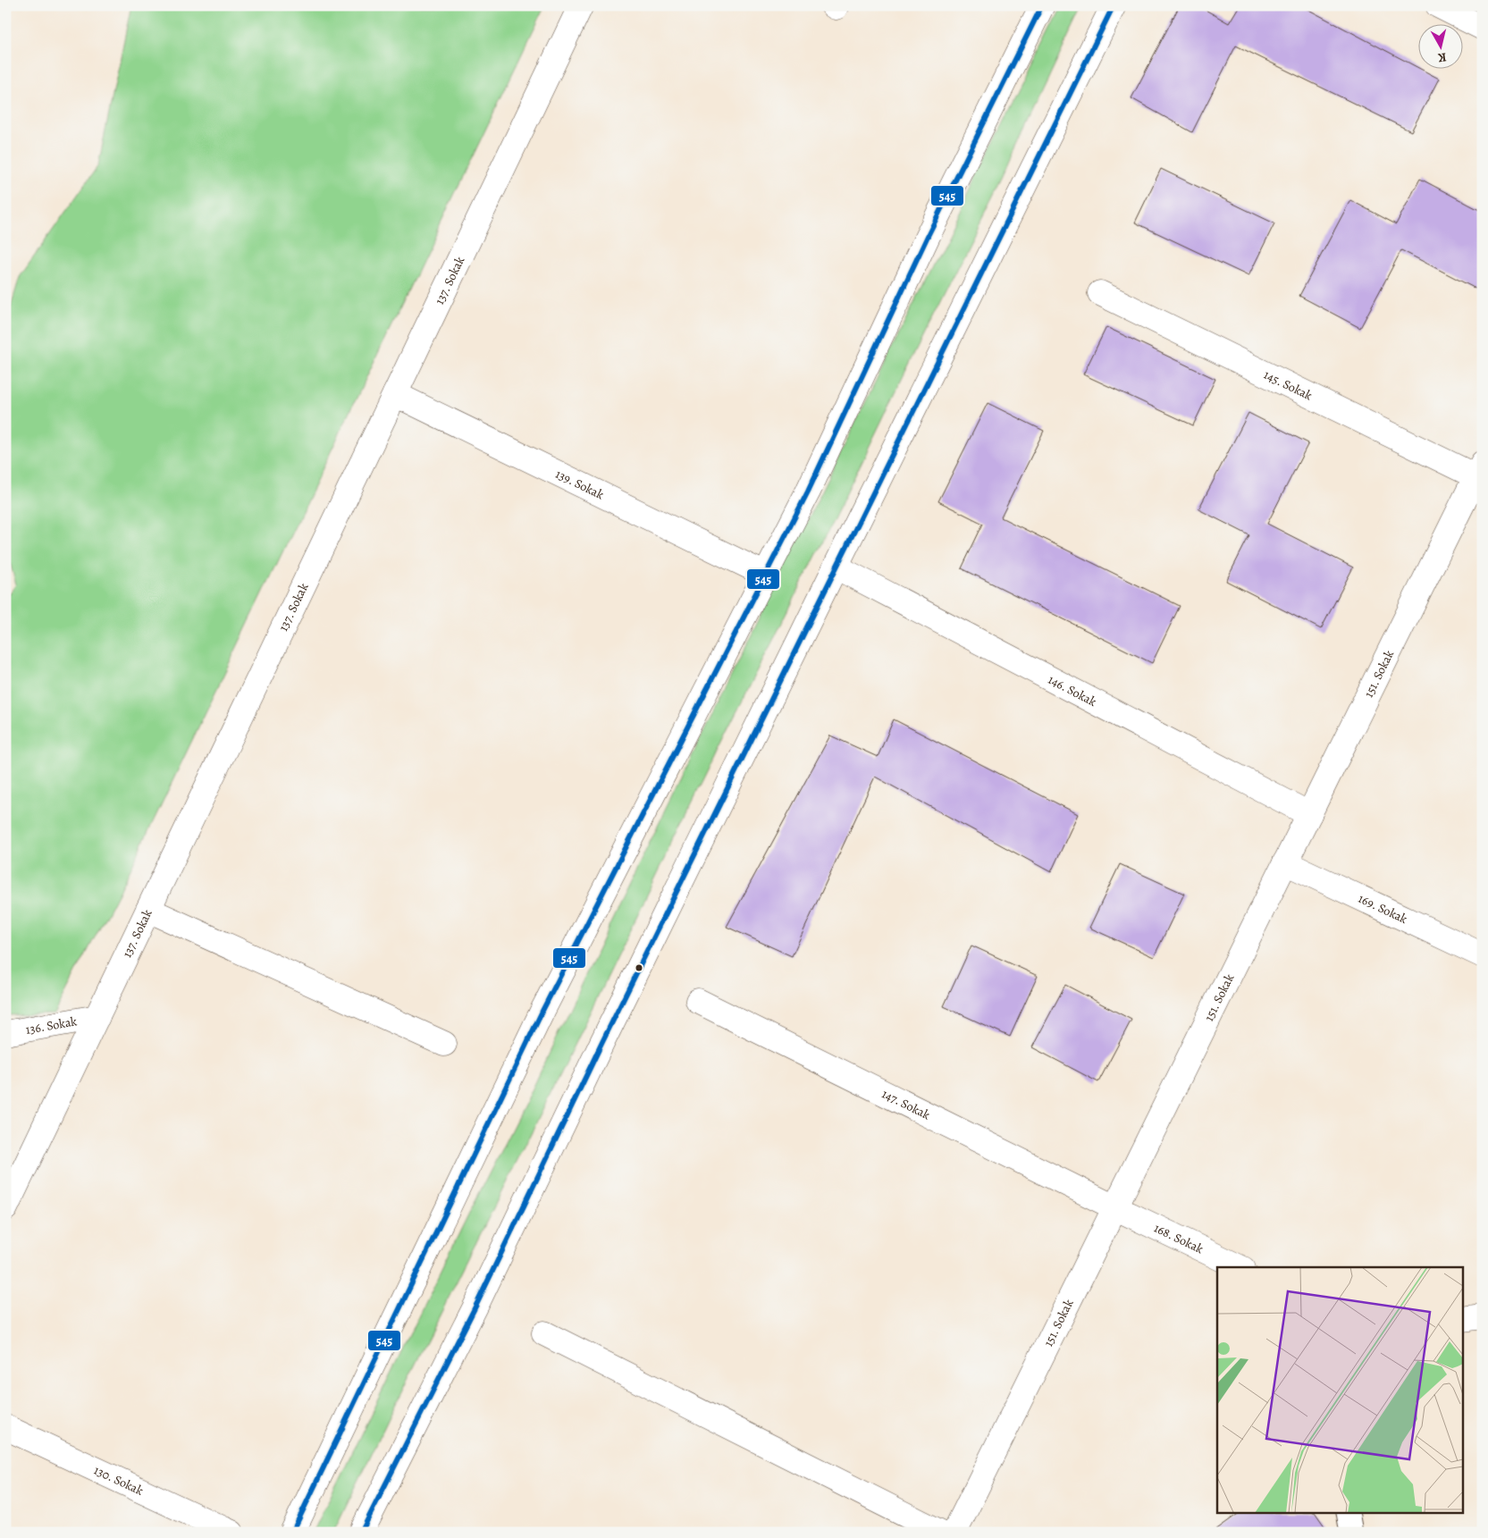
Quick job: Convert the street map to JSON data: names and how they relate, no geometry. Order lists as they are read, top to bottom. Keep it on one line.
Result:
{"streets":{"street":["137. Sokak","145. Sokak","139. Sokak","151. Sokak","146. Sokak","169. Sokak","136. Sokak","147. Sokak","168. Sokak","130. Sokak"]},"crossings":[["137. Sokak","139. Sokak"],["137. Sokak","136. Sokak"],["145. Sokak","151. Sokak"],["151. Sokak","146. Sokak"],["151. Sokak","169. Sokak"],["151. Sokak","147. Sokak"],["151. Sokak","168. Sokak"],["147. Sokak","168. Sokak"]],"lines":["transit line 545"],"north":"bottom"}
